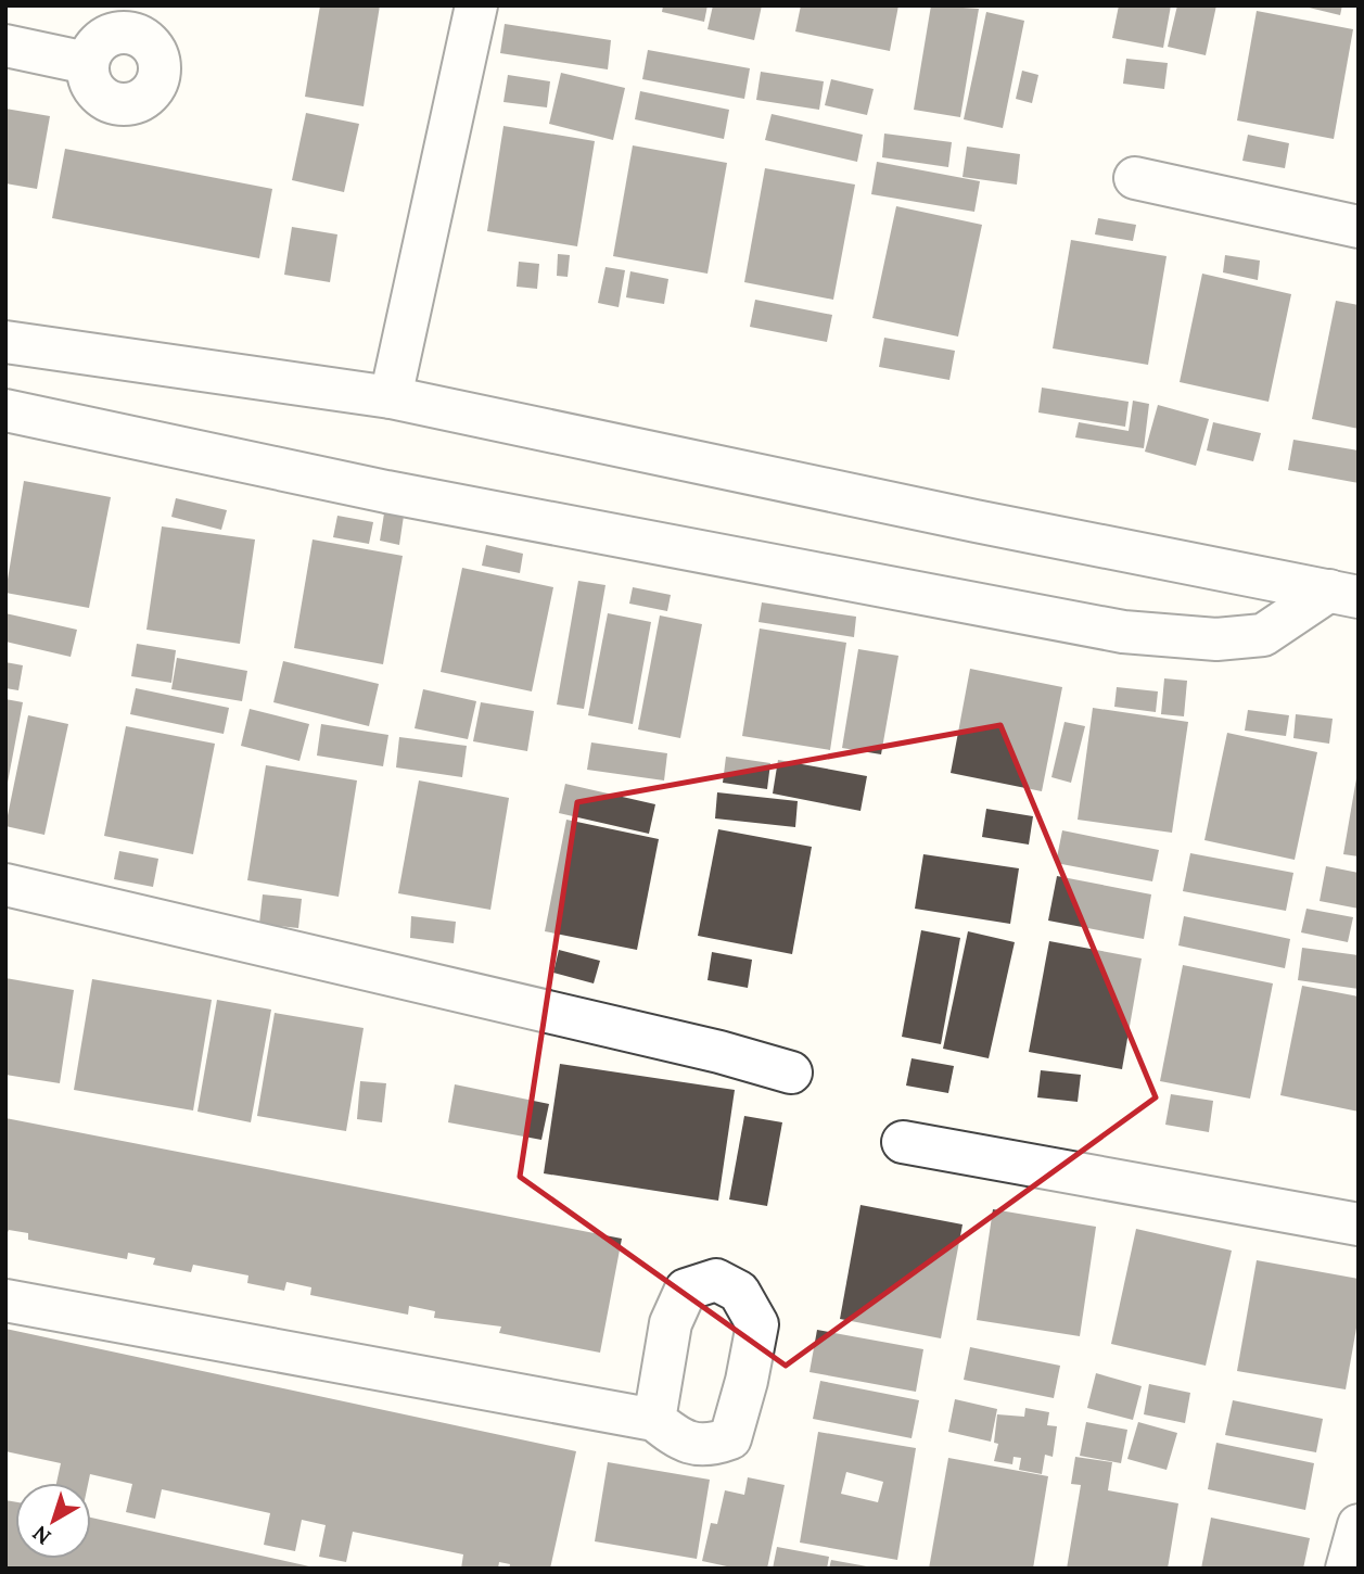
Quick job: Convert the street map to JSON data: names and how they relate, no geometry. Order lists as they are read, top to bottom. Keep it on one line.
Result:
{"north":"bottom left"}
